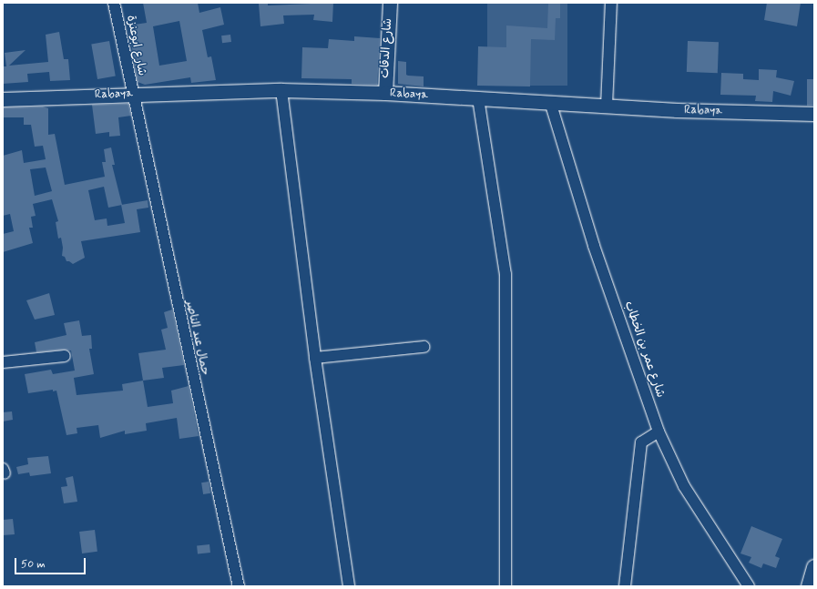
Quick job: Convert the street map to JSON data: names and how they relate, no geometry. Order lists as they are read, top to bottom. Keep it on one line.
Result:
{"streets":{"street":["شارع ابوعنزة","شارع الدقات","Rabaya","جمال عبد الناصر","شارع عمر بن الخطاب"]},"crossings":[["شارع ابوعنزة","Rabaya"],["شارع ابوعنزة","جمال عبد الناصر"],["شارع الدقات","Rabaya"],["Rabaya","جمال عبد الناصر"],["Rabaya","شارع عمر بن الخطاب"]],"scale_bar":"50 m"}
